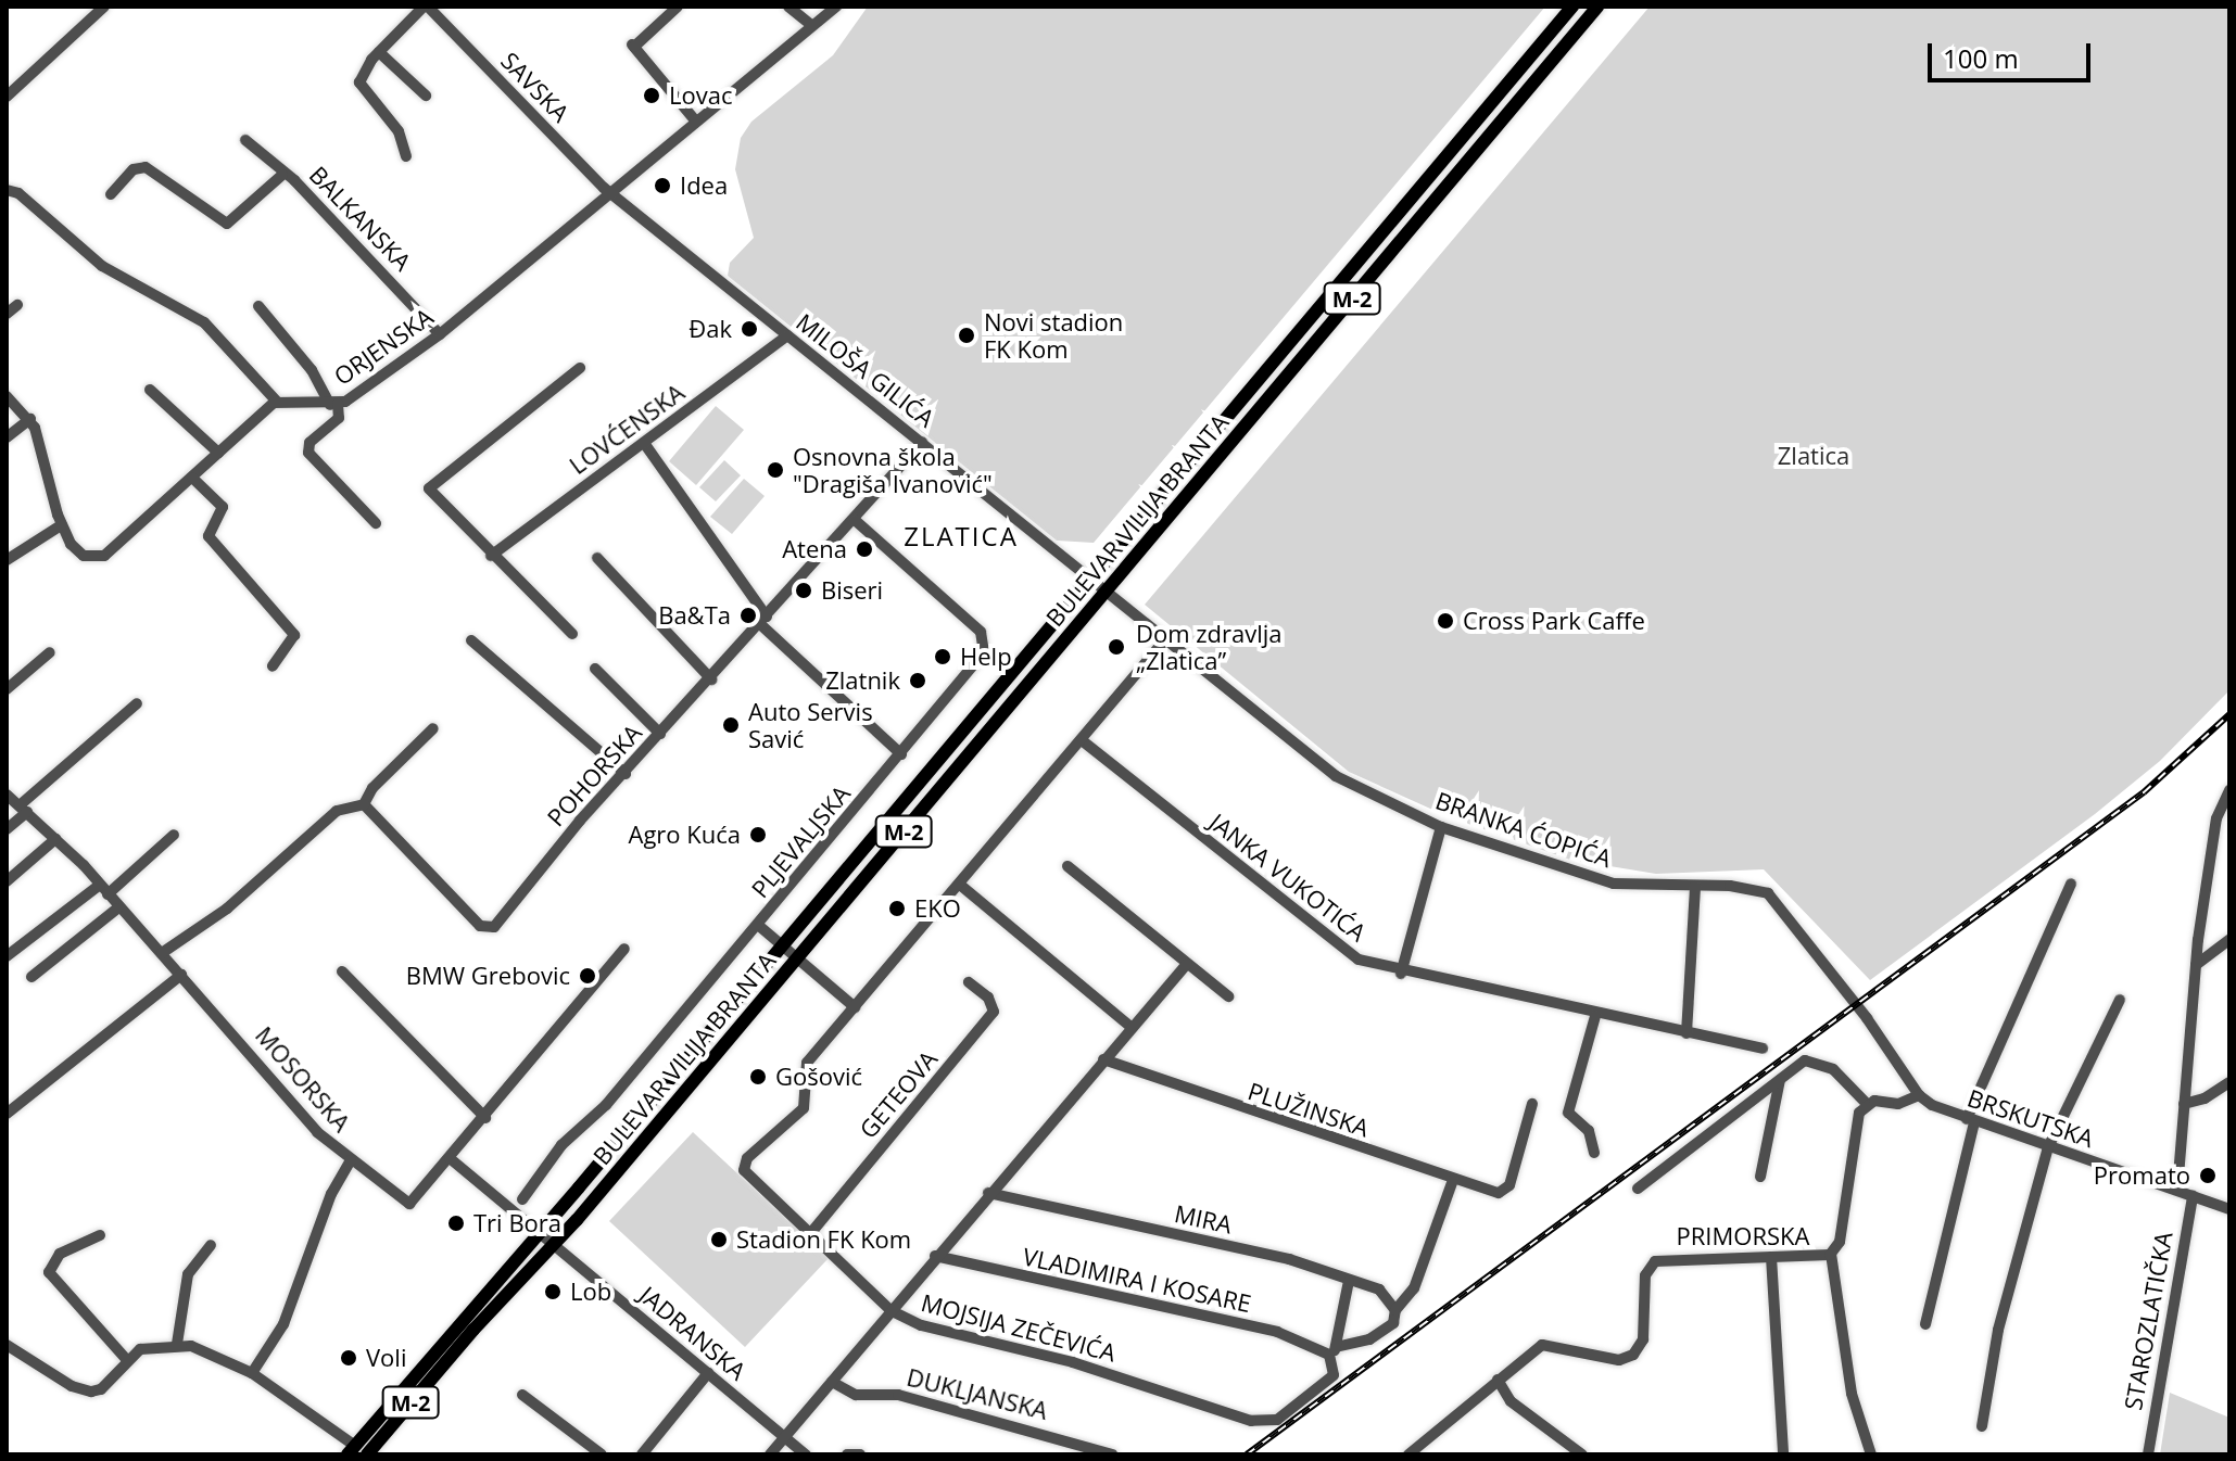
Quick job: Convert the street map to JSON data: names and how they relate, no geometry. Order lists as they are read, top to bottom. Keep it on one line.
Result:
{"streets":{"main road":["M-2","BULEVAR VILIJA BRANTA"],"street":["SAVSKA","BALKANSKA","ORJENSKA","MILOŠA GILIĆA","LOVĆENSKA","POHORSKA","BRANKA ĆOPIĆA","PLJEVALJSKA","JANKA VUKOTIĆA","MOSORSKA","GETEOVA","PLUŽINSKA","BRSKUTSKA","MIRA","PRIMORSKA","VLADIMIRA I KOSARE","STAROZLATIČKA","MOJSIJA ZEČEVIĆA","JADRANSKA","DUKLJANSKA"]},"crossings":[["SAVSKA","ORJENSKA"],["SAVSKA","MILOŠA GILIĆA"],["BALKANSKA","ORJENSKA"],["ORJENSKA","MILOŠA GILIĆA"],["MILOŠA GILIĆA","LOVĆENSKA"],["MILOŠA GILIĆA","BULEVAR VILIJA BRANTA"],["MILOŠA GILIĆA","POHORSKA"],["MILOŠA GILIĆA","BRANKA ĆOPIĆA"],["BULEVAR VILIJA BRANTA","BRANKA ĆOPIĆA"],["BULEVAR VILIJA BRANTA","JADRANSKA"],["POHORSKA","PLJEVALJSKA"],["BRANKA ĆOPIĆA","BRSKUTSKA"],["GETEOVA","MOJSIJA ZEČEVIĆA"],["BRSKUTSKA","STAROZLATIČKA"],["VLADIMIRA I KOSARE","MOJSIJA ZEČEVIĆA"]],"districts":["ZLATICA"],"parks":["Zlatica"],"places":["Lovac","Idea","Đak","Novi stadion FK Kom","Osnovna škola \"Dragiša Ivanović\"","Atena","Biseri","Ba&Ta","Cross Park Caffe","Dom zdravlja „Zlatica”","Help","Zlatnik","Auto Servis Savić","Agro Kuća","EKO","BMW Grebovic","Gošović","Promato","Tri Bora","Stadion FK Kom","Lob","Voli"],"scale_bar":"100 m"}
